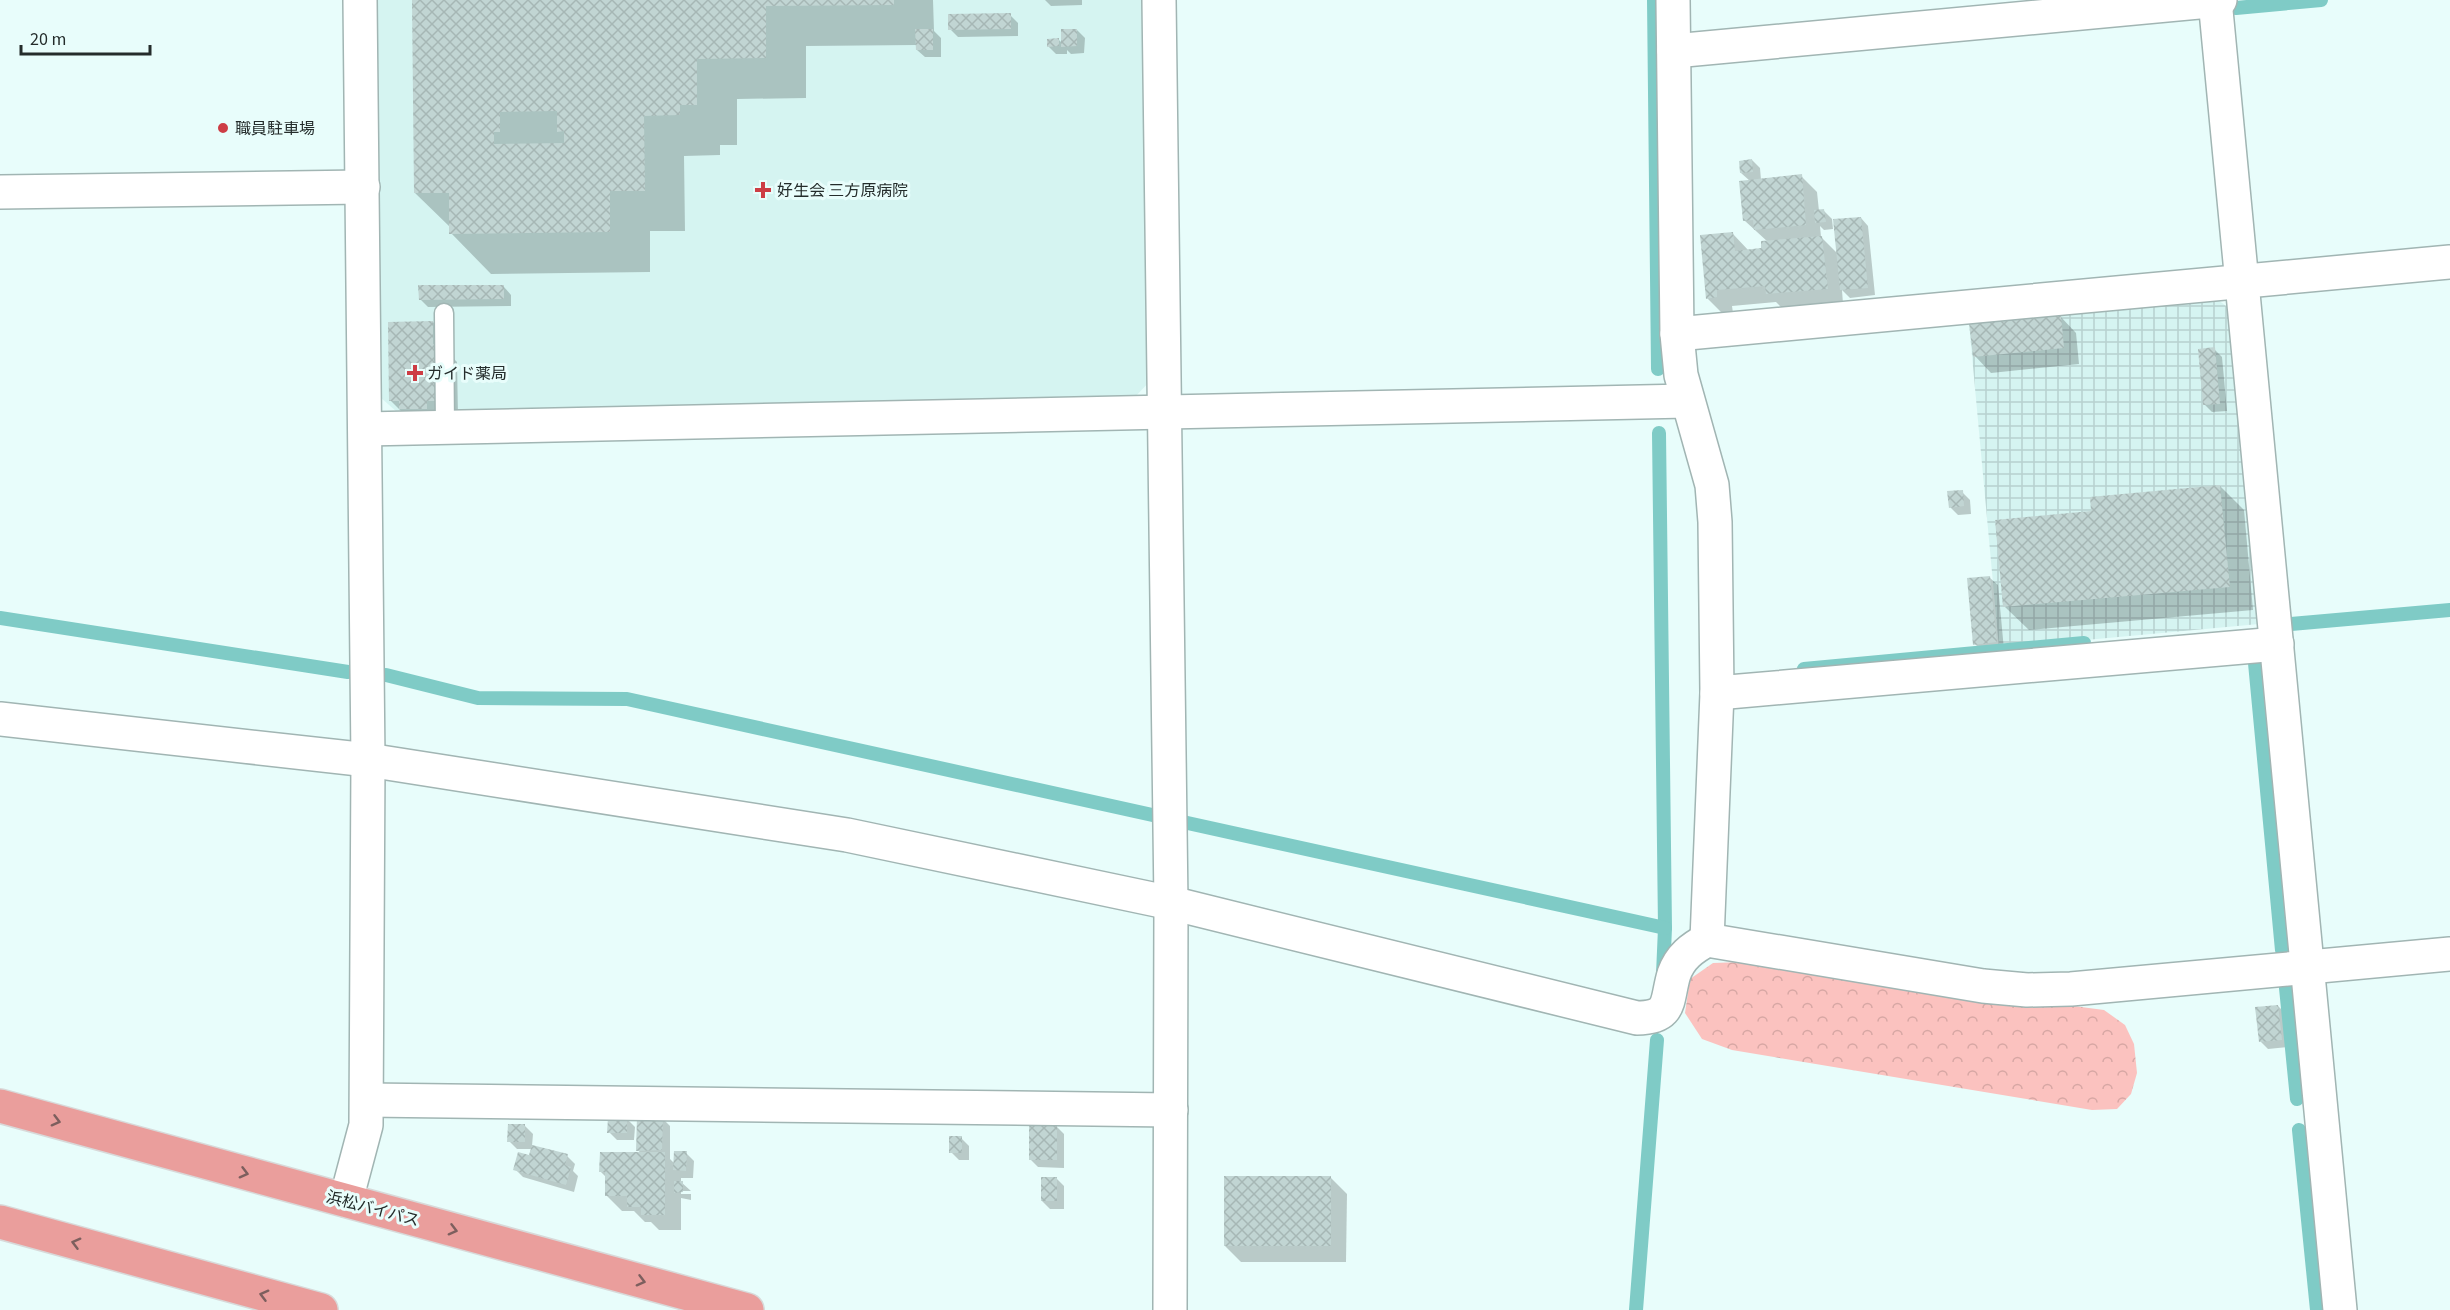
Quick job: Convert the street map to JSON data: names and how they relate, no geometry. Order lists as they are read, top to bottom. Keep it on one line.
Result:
{"streets":{"highway":["浜松バイパス"]},"places":{"other":["職員駐車場"],"health":["好生会 三方原病院","ガイド薬局"]},"scale_bar":"20 m"}
